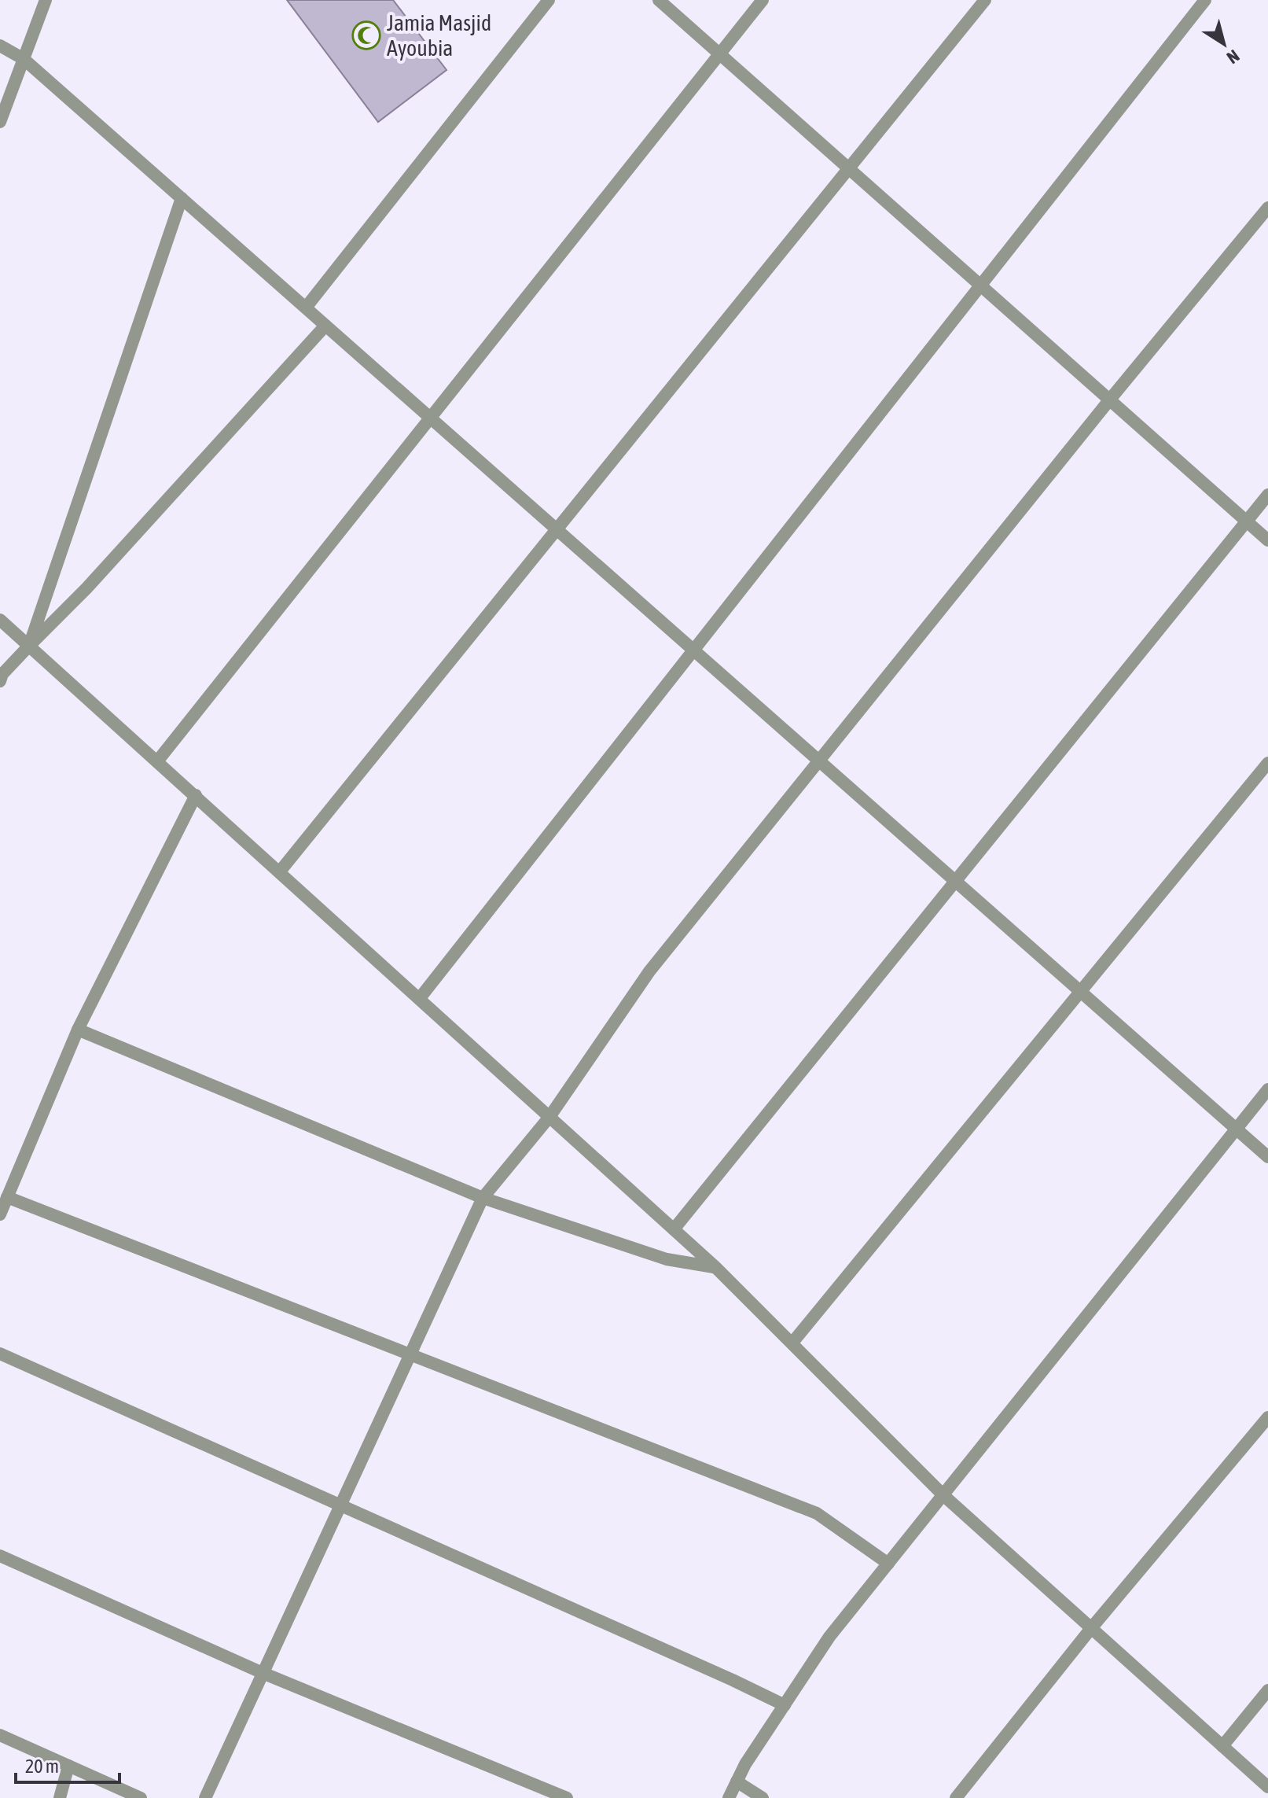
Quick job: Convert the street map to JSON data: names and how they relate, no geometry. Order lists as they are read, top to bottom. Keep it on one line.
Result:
{"places":{"mosque":["Jamia Masjid Ayoubia"]},"scale_bar":"20 m","north":"bottom right"}
